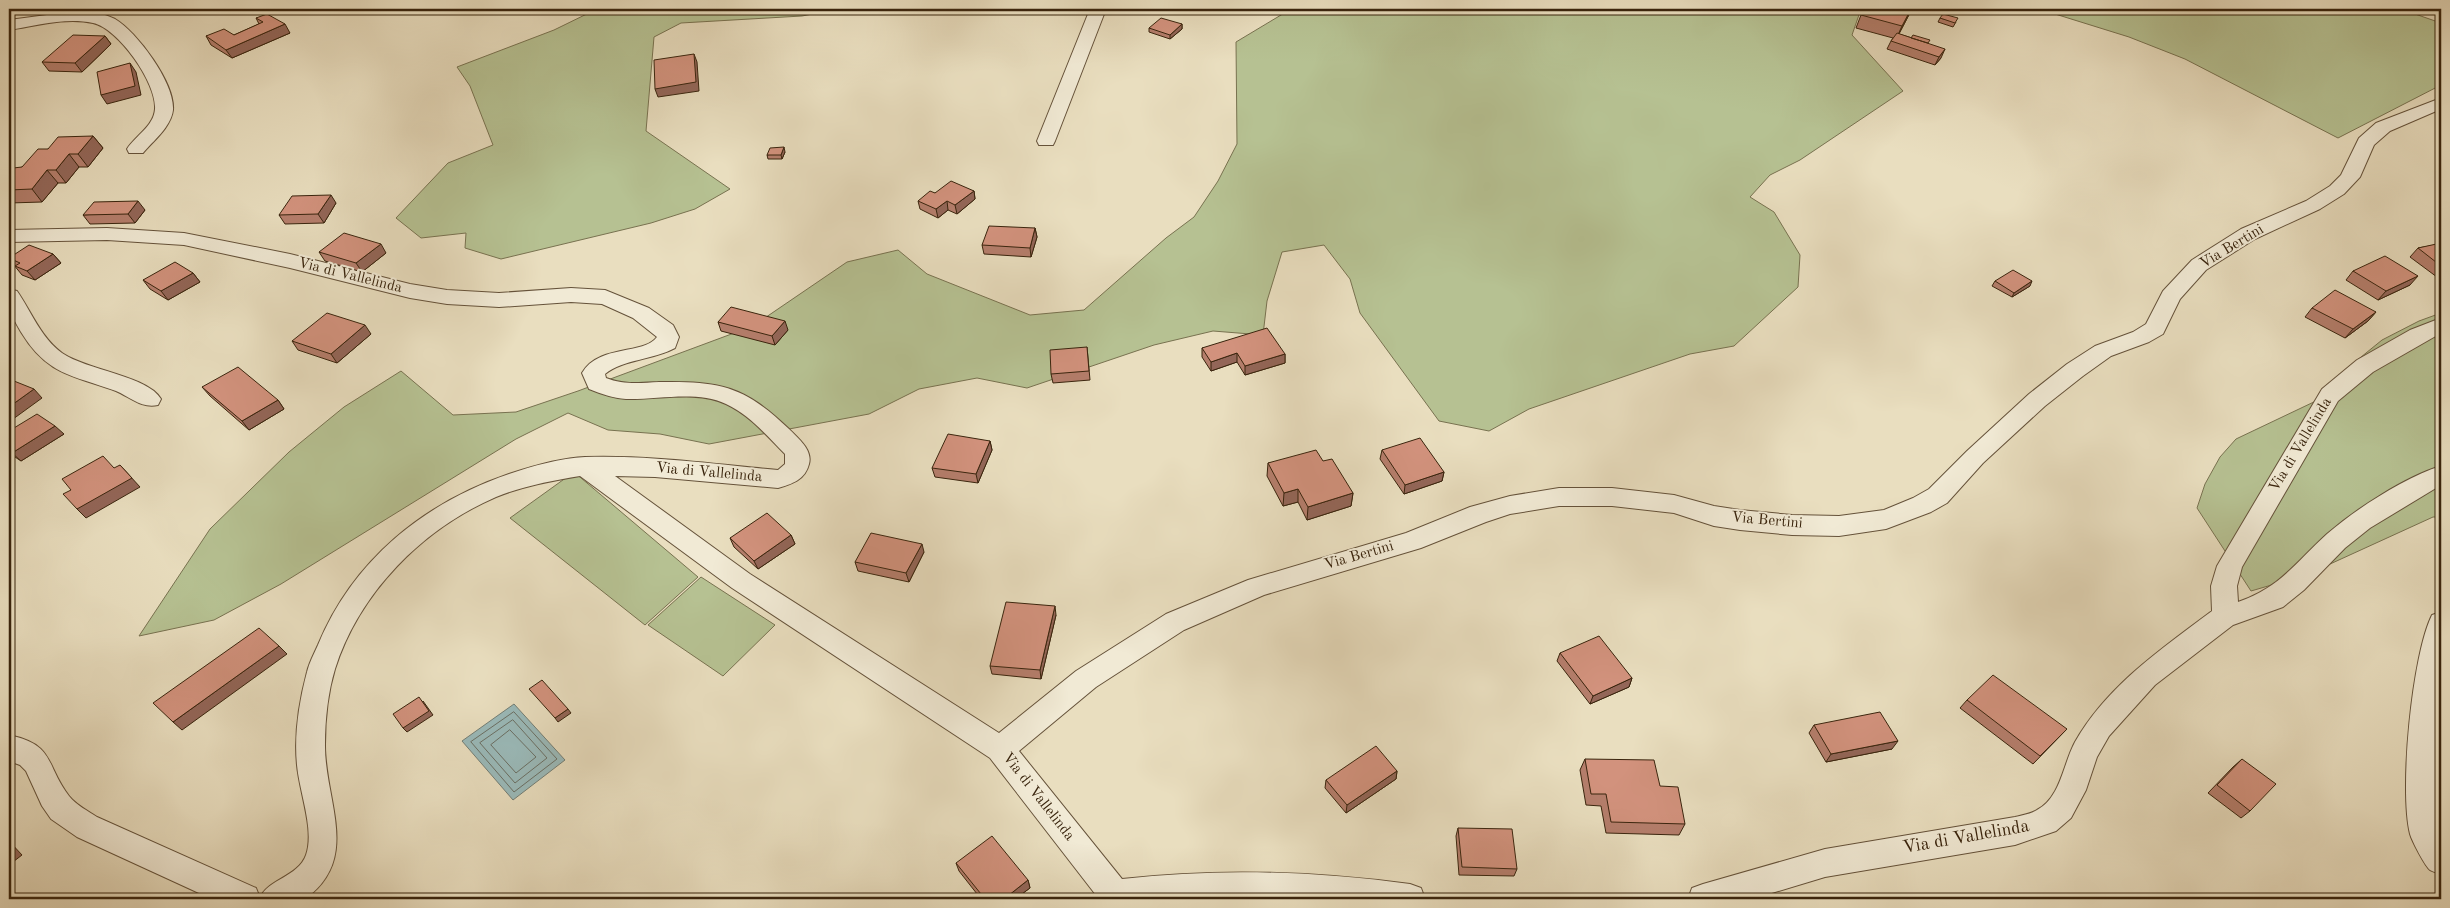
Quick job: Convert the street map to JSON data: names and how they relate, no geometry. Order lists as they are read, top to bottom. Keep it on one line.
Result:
{"streets":{"street":["Via Bertini","Via di Vallelinda"]},"crossings":[["Via Bertini","Via di Vallelinda"]]}
